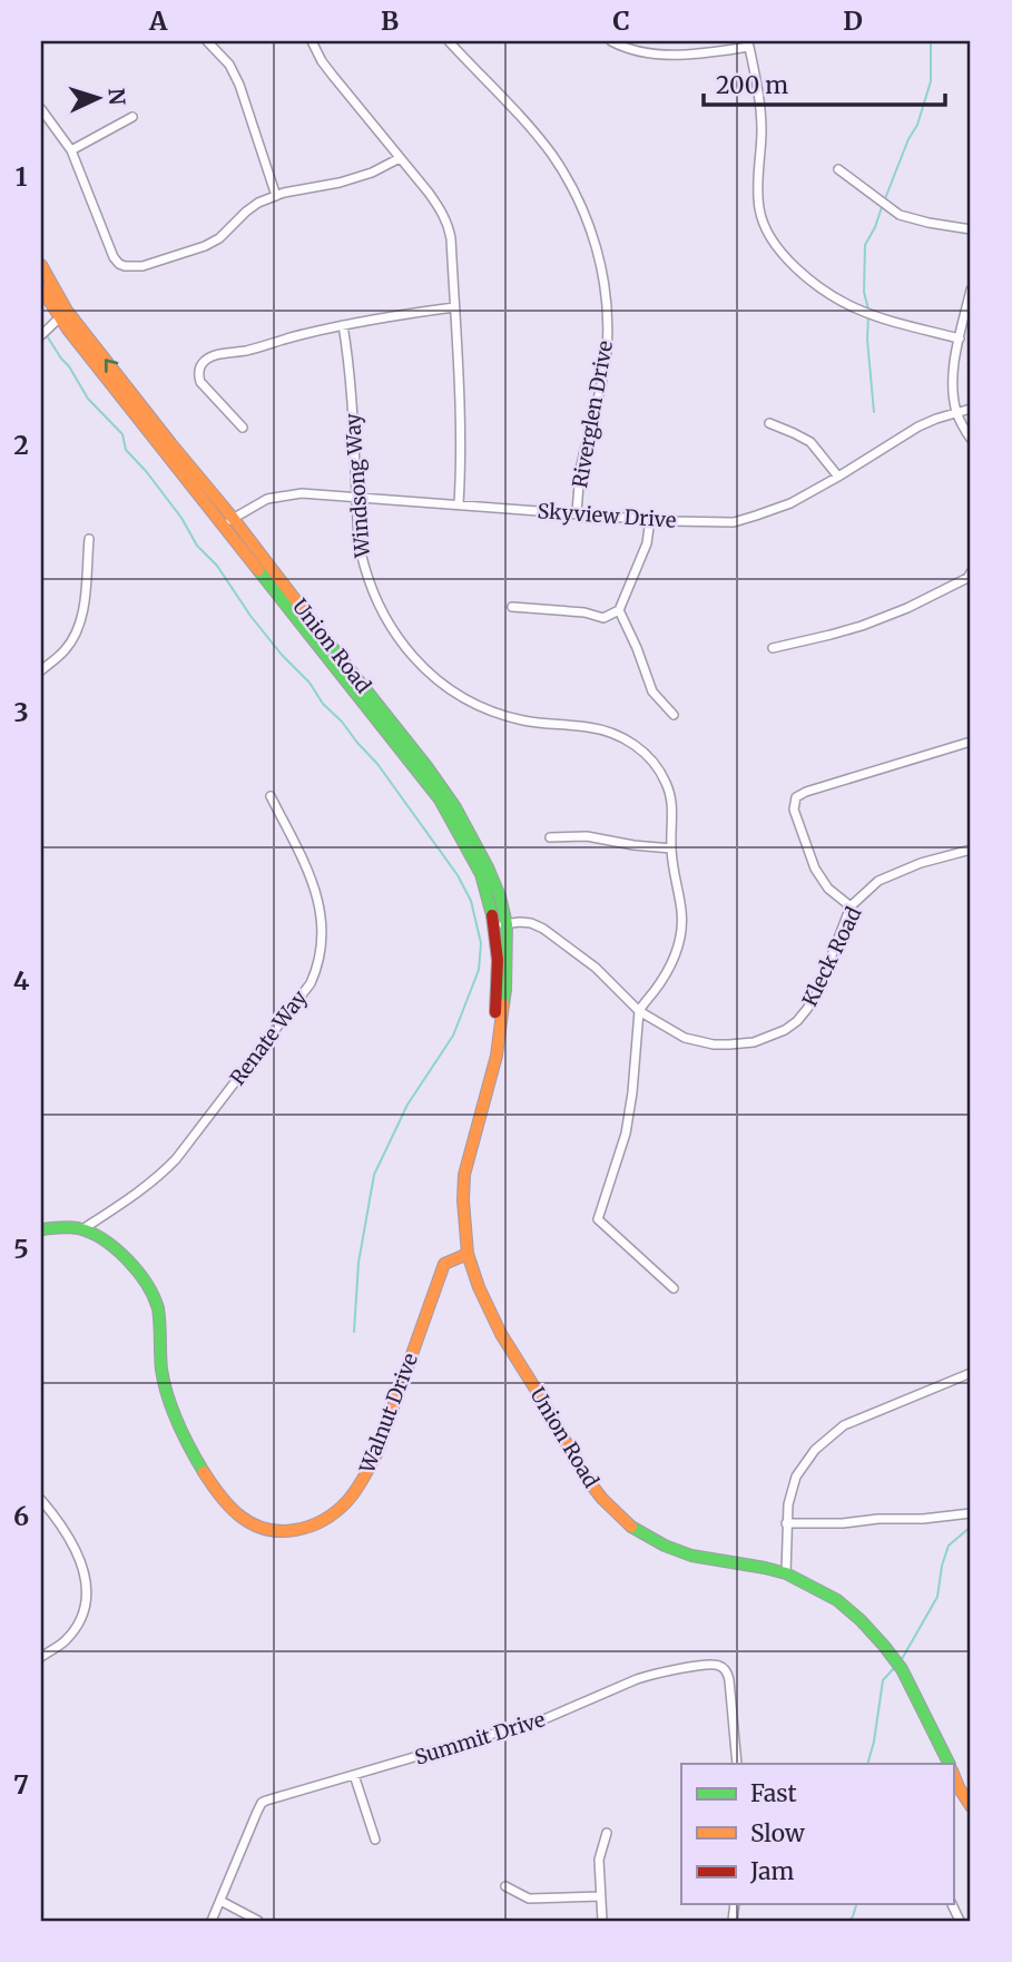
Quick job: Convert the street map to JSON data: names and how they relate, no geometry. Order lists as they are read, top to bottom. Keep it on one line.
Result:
{"streets":{"main road":["Union Road","Walnut Drive"],"street":["Riverglen Drive","Windsong Way","Skyview Drive","Kleck Road","Renate Way","Summit Drive"]},"crossings":[["Riverglen Drive","Skyview Drive"],["Windsong Way","Skyview Drive"],["Windsong Way","Kleck Road"],["Skyview Drive","Union Road"],["Union Road","Kleck Road"],["Union Road","Walnut Drive"],["Renate Way","Walnut Drive"]],"legend":["Fast","Slow","Jam"],"scale_bar":"200 m","north":"right","grid":{"columns":["A","B","C","D"],"rows":["1","2","3","4","5","6","7"]}}
